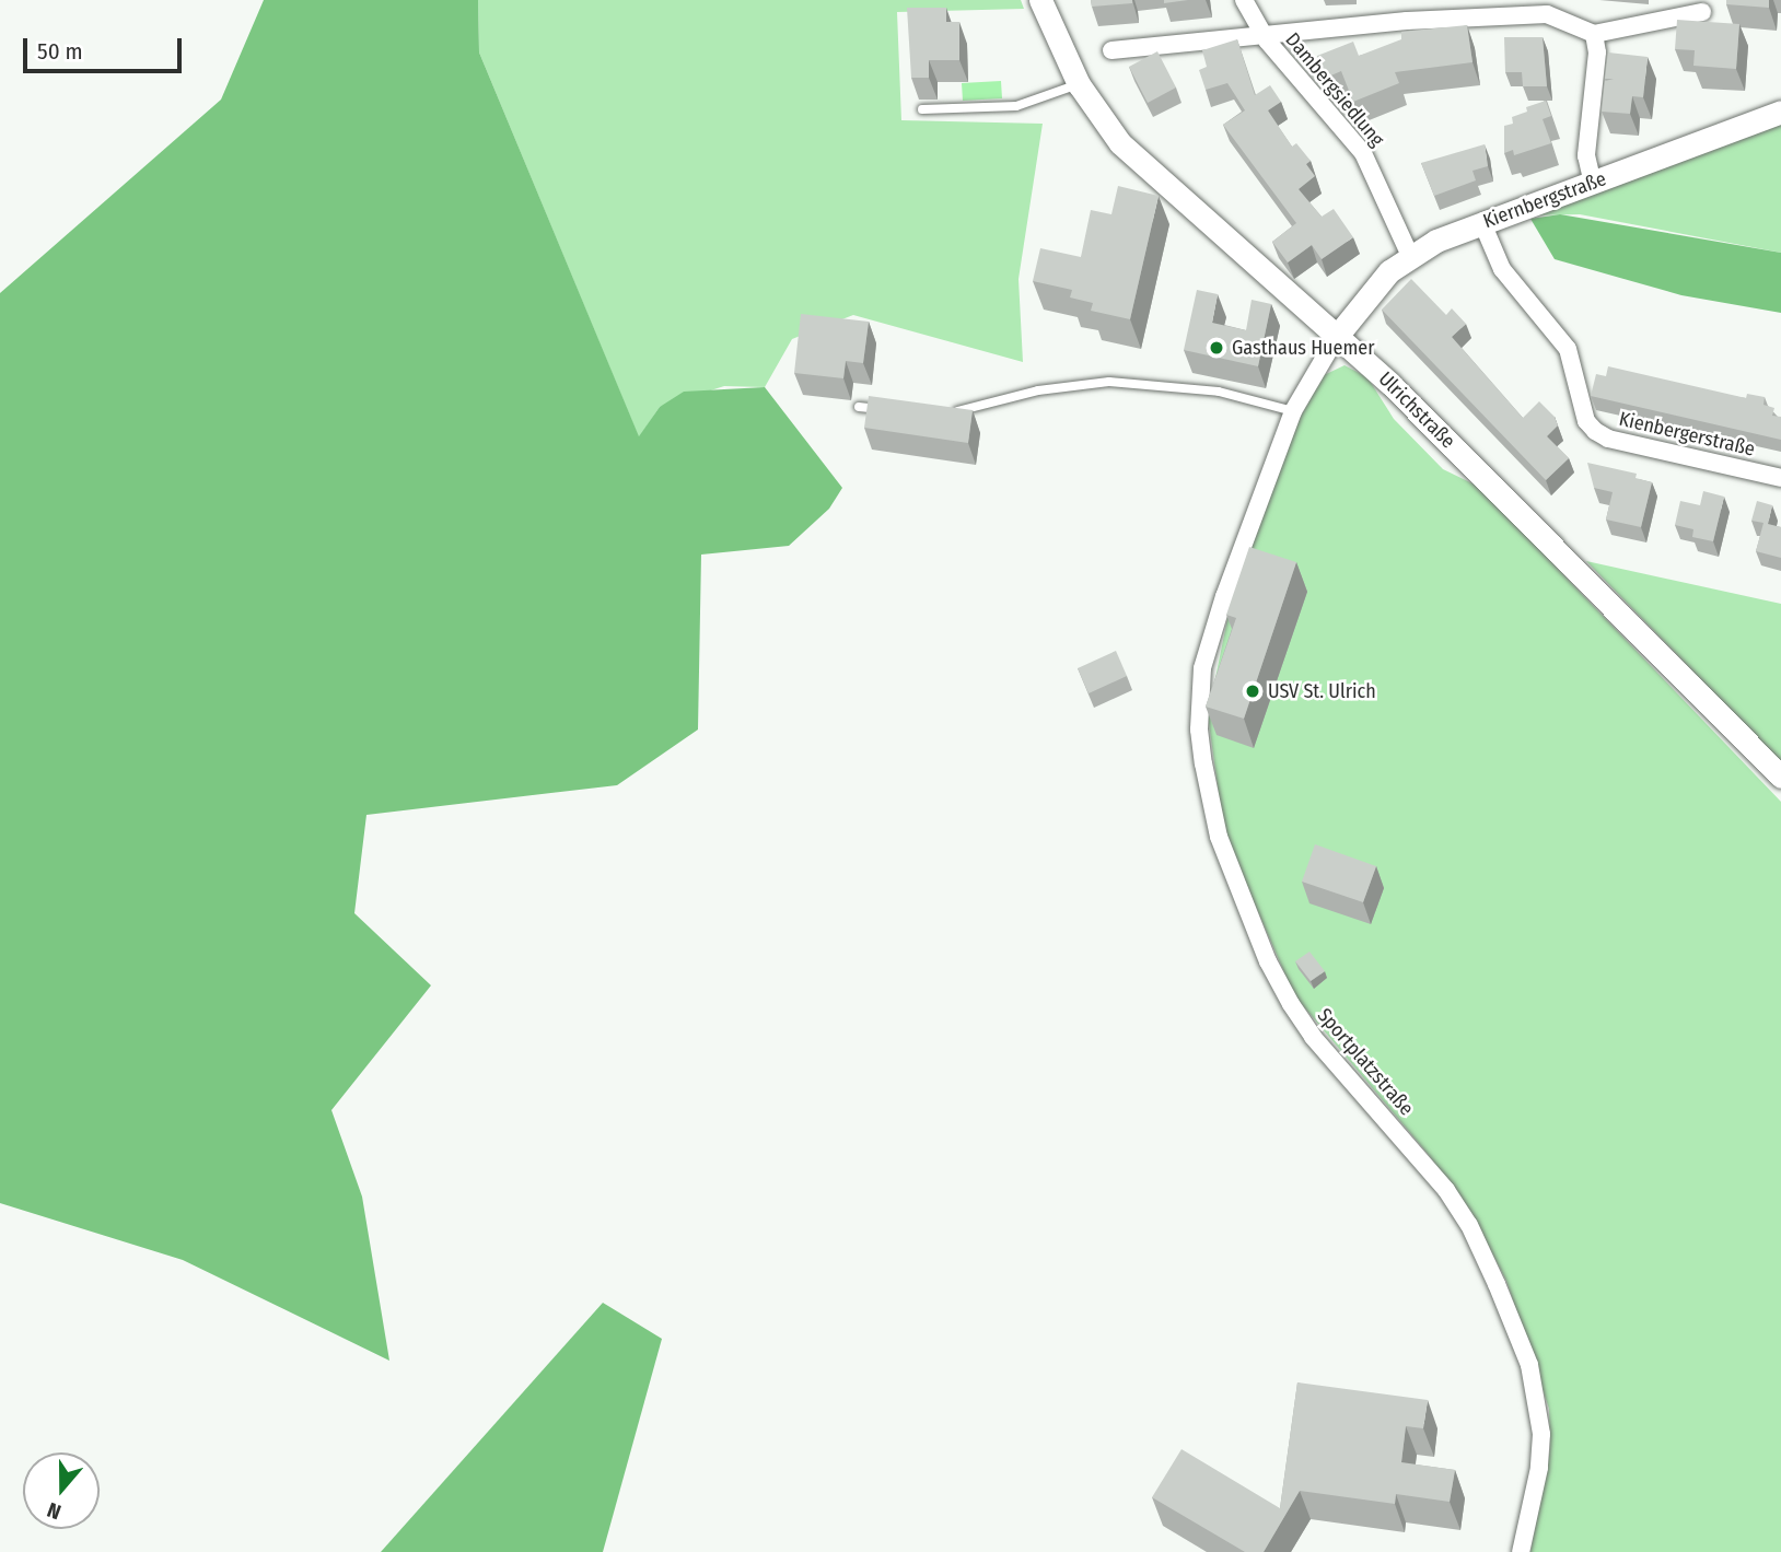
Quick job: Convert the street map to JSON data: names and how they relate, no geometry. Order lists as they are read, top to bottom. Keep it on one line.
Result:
{"streets":{"street":["Dambergsiedlung","Kiernbergstraße","Ulrichstraße","Kienbergerstraße","Sportplatzstraße"]},"crossings":[["Dambergsiedlung","Kiernbergstraße"],["Kiernbergstraße","Ulrichstraße"],["Kiernbergstraße","Kienbergerstraße"],["Kiernbergstraße","Sportplatzstraße"],["Ulrichstraße","Sportplatzstraße"]],"places":["Gasthaus Huemer","USV St. Ulrich"],"scale_bar":"50 m","north":"bottom"}
